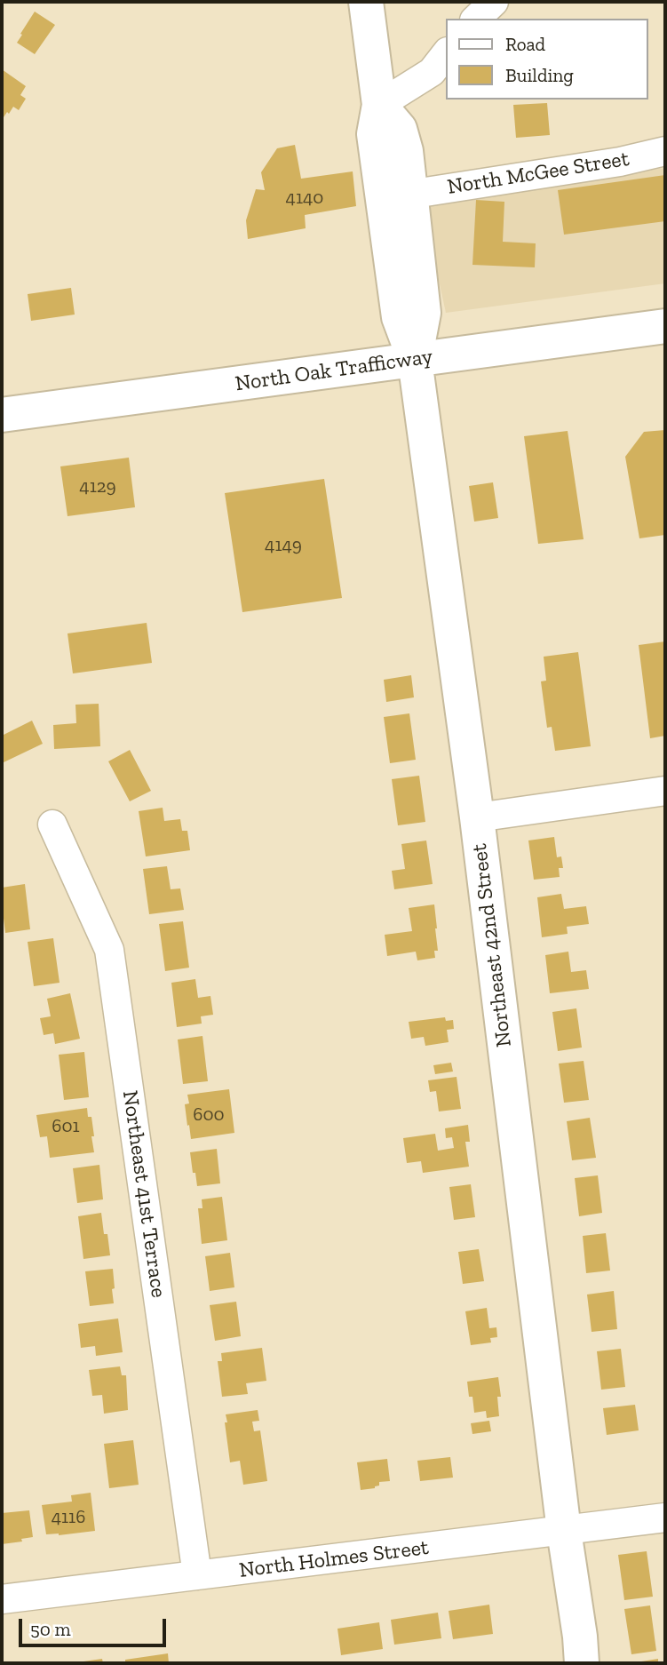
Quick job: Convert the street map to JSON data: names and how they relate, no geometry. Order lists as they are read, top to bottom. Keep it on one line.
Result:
{"streets":{"main road":["North Oak Trafficway","Northeast 42nd Street"],"street":["North McGee Street","Northeast 41st Terrace","North Holmes Street"]},"crossings":[["North Oak Trafficway","Northeast 42nd Street"],["Northeast 42nd Street","North Holmes Street"],["Northeast 41st Terrace","North Holmes Street"]],"house_numbers":["4140","4129","4149","600","601","4116"],"legend":["Road","Building"],"scale_bar":"50 m"}
